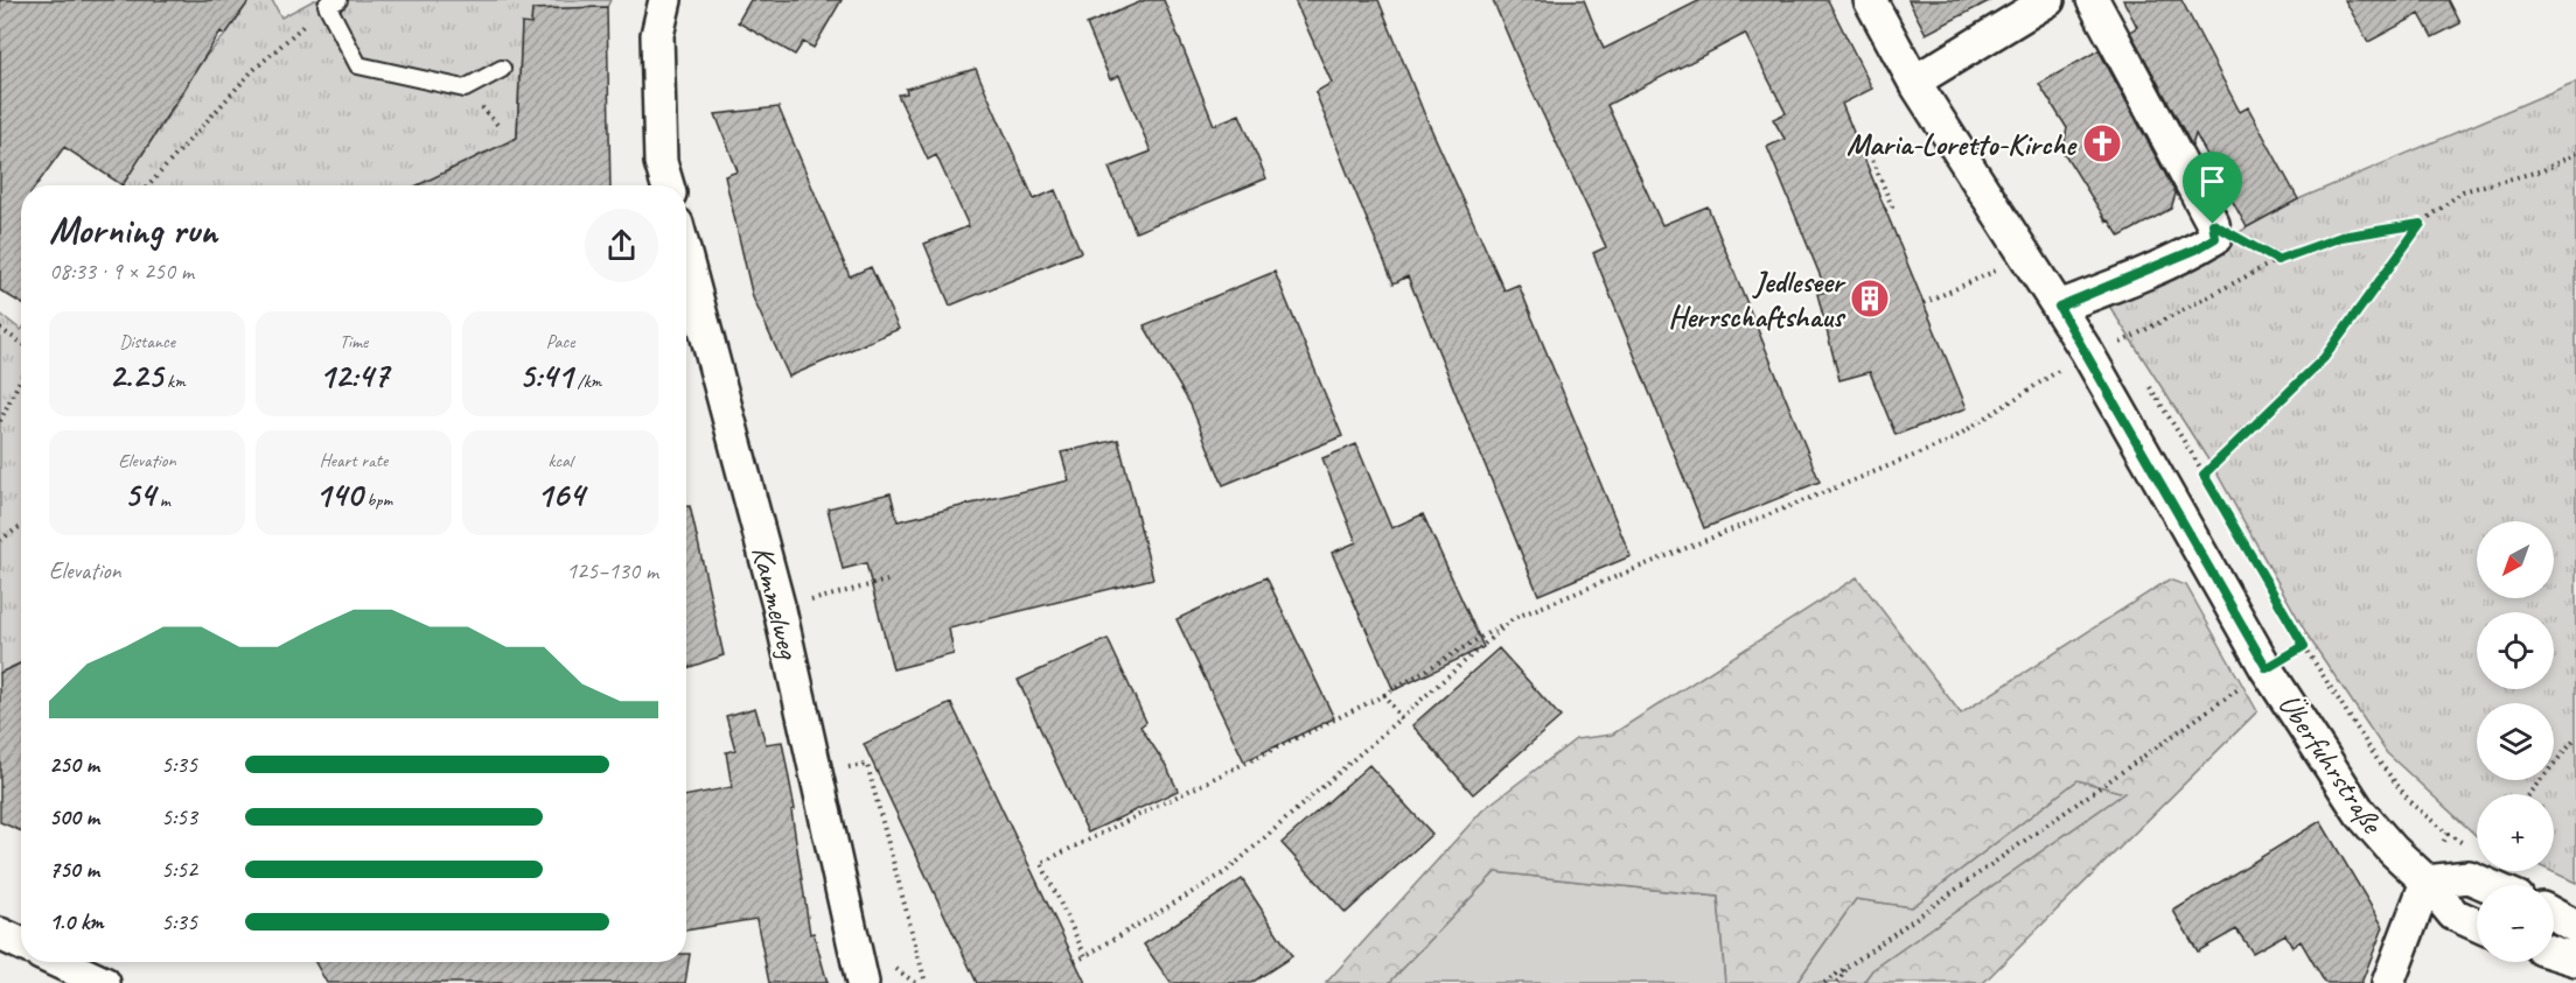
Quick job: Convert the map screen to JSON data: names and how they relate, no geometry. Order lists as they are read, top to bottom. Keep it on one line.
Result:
{"streets":{"street":["Kammelweg","Überfuhrstraße"]},"places":{"church":["Maria-Loretto-Kirche"],"building":["Jedleseer Herrschaftshaus"]},"north":"bottom left","page":{"heading":["Morning run","08:33 · 9 × 250 m"],"stats":[["Distance","2.25 km"],["Time","12:47"],["Pace","5:41 /km"],["Elevation","54 m"],["Heart rate","140 bpm"],["kcal","164"]],"map_buttons":["+","−"],"chart":["Elevation","125–130 m"],"list":[{"name":"250 m","note":"5:35"},{"name":"500 m","note":"5:53"},{"name":"750 m","note":"5:52"},{"name":"1.0 km","note":"5:35"}]}}
